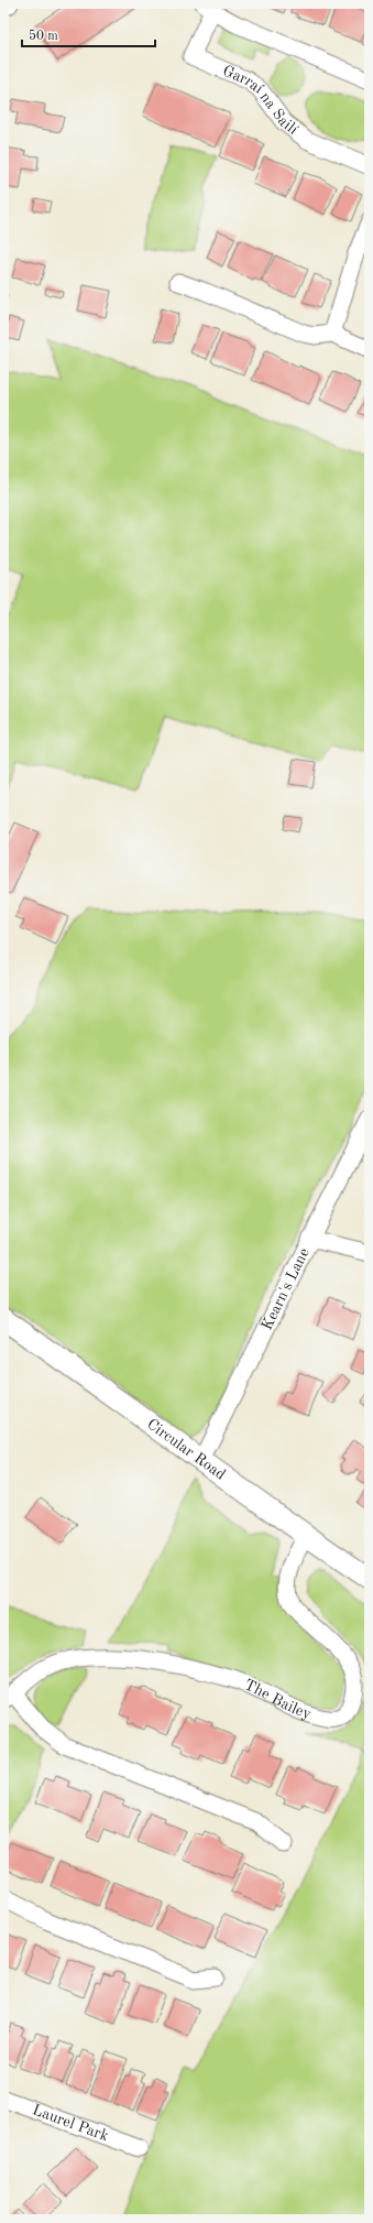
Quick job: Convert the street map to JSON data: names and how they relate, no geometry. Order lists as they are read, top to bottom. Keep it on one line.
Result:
{"streets":{"street":["Garraí na Sailí","Kearn's Lane","Circular Road","The Bailey","Laurel Park"]},"crossings":[["Kearn's Lane","Circular Road"],["Circular Road","The Bailey"]],"scale_bar":"50 m"}
